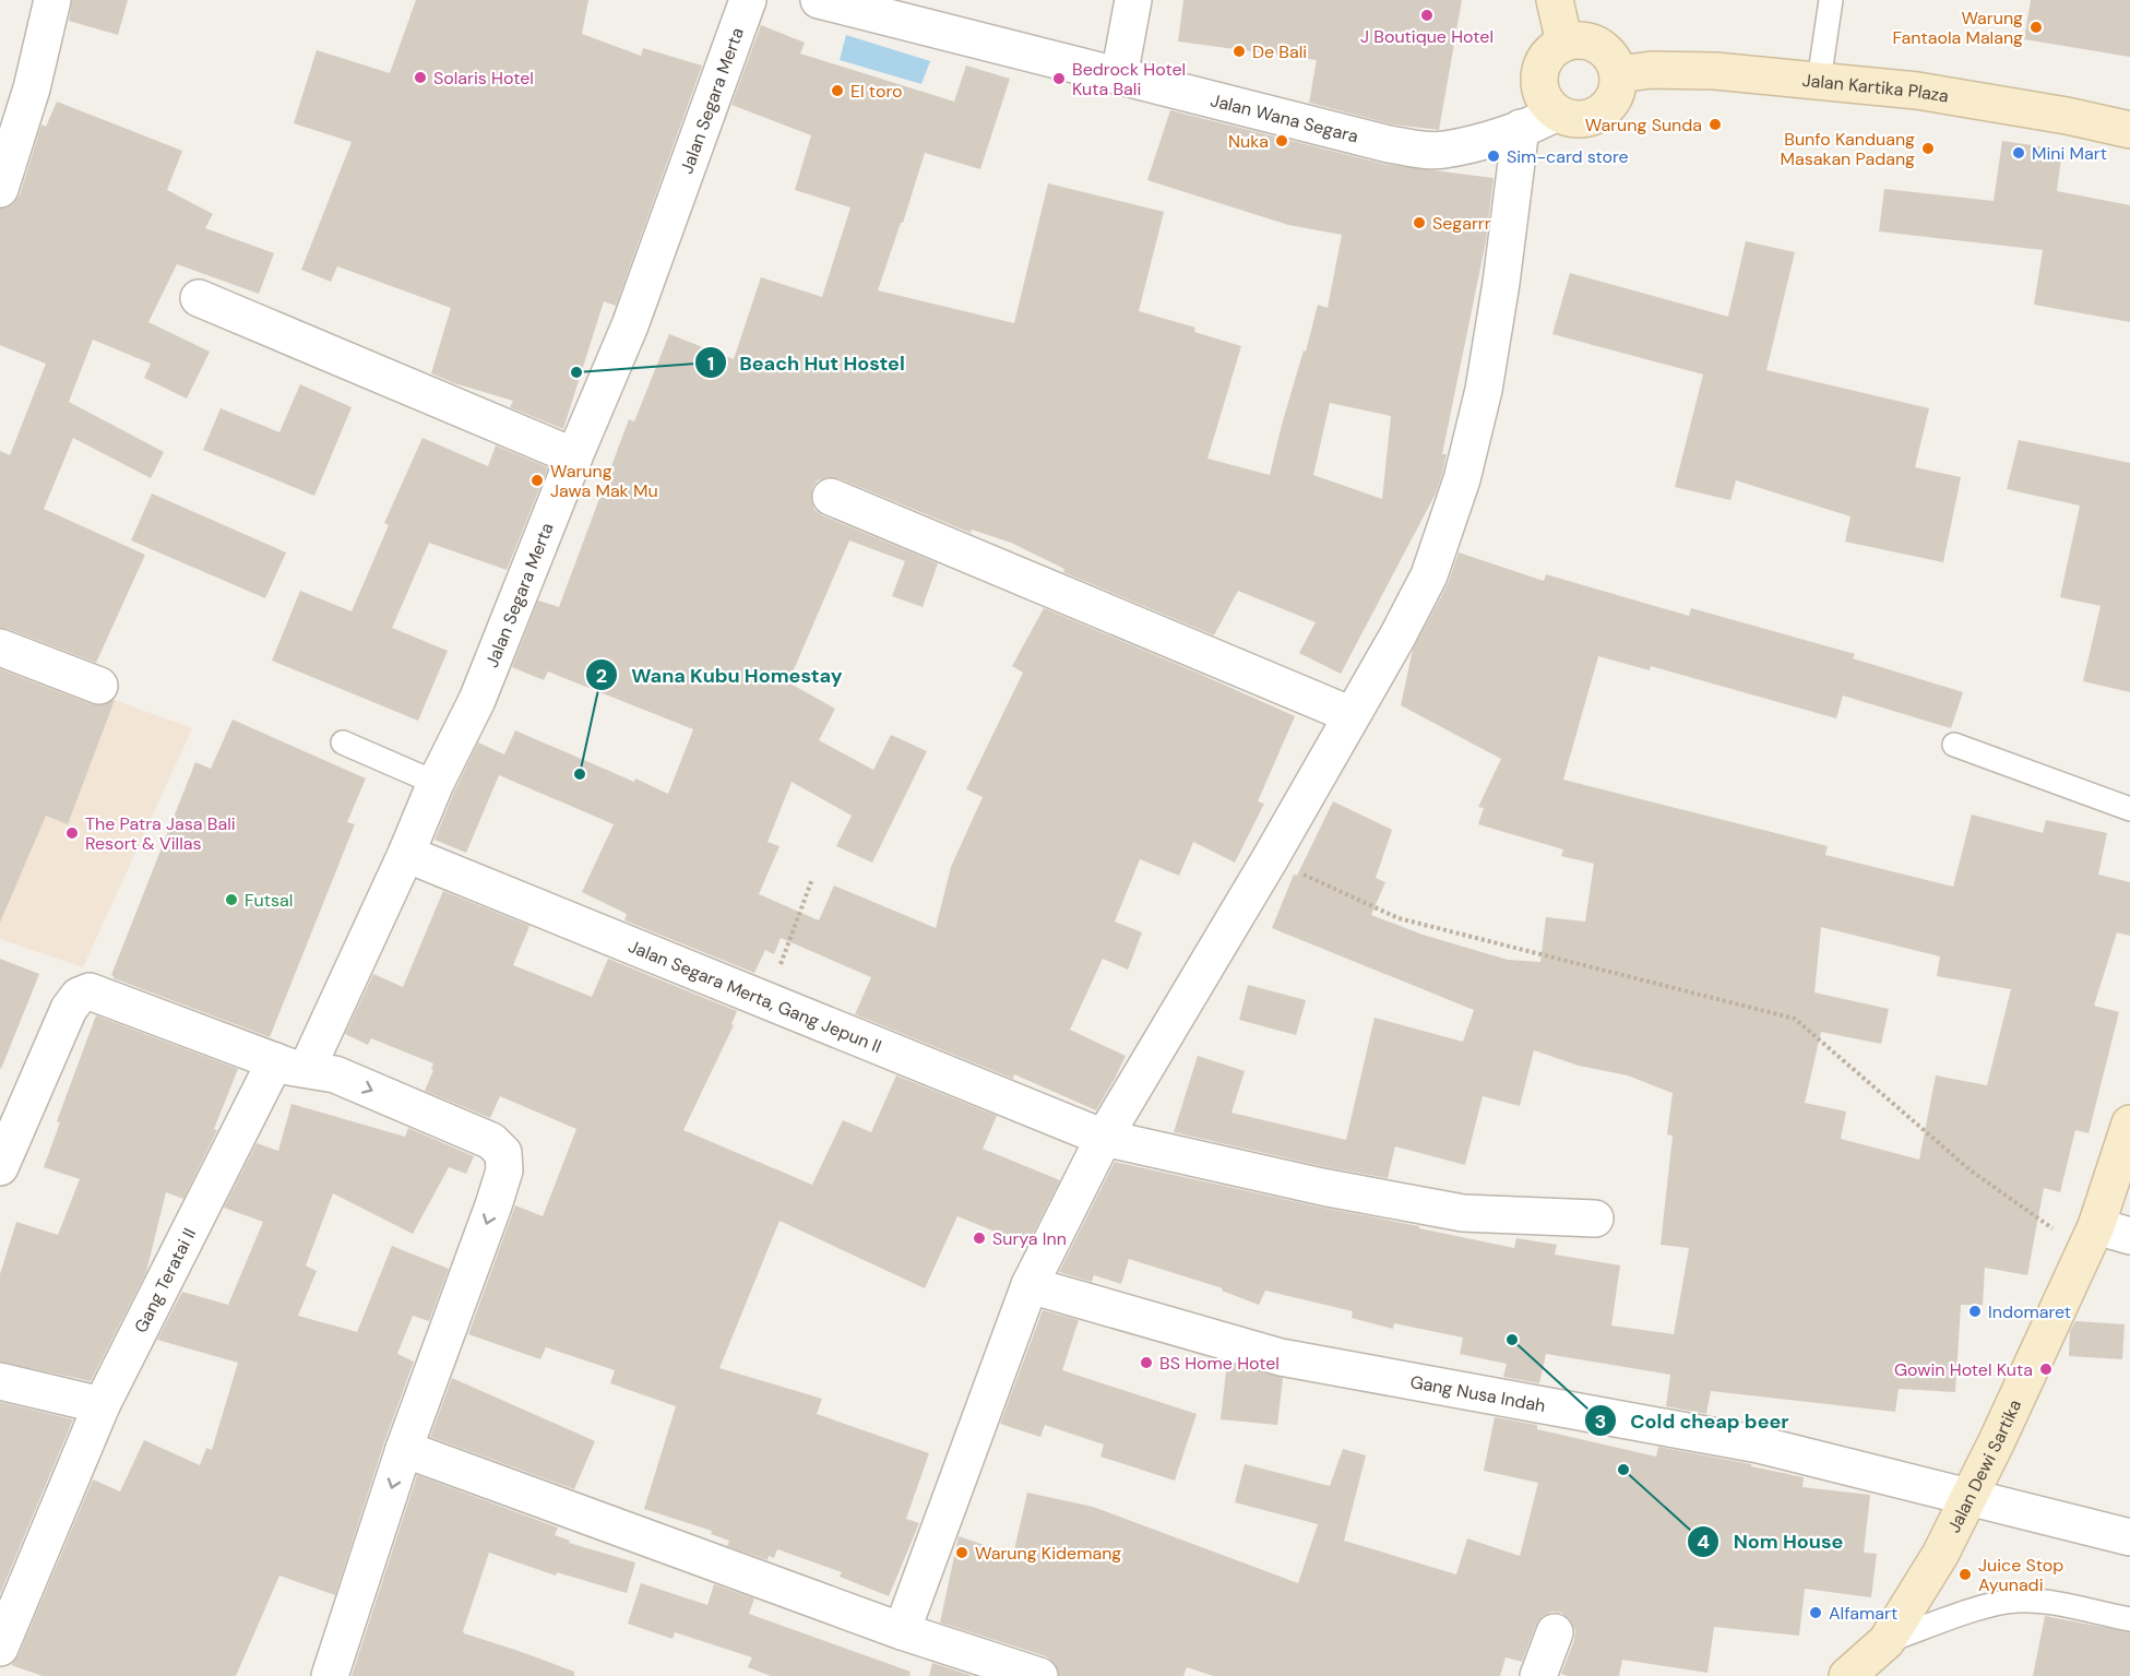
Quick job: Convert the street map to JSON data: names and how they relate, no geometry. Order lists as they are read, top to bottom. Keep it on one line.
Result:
{"streets":{"main road":["Jalan Kartika Plaza","Jalan Dewi Sartika"],"street":["Jalan Segara Merta","Jalan Wana Segara","Jalan Segara Merta, Gang Jepun II","Gang Teratai II","Gang Nusa Indah"]},"crossings":[["Jalan Kartika Plaza","Jalan Wana Segara"],["Jalan Segara Merta","Jalan Segara Merta, Gang Jepun II"],["Jalan Segara Merta","Gang Teratai II"],["Gang Nusa Indah","Jalan Dewi Sartika"]],"places":["J Boutique Hotel","Warung Fantaola Malang","De Bali","Solaris Hotel","Bedrock Hotel Kuta Bali","El toro","Warung Sunda","Nuka","Bunfo Kanduang Masakan Padang","Mini Mart","Sim-card store","Segarrr","Beach Hut Hostel","Warung Jawa Mak Mu","Wana Kubu Homestay","The Patra Jasa Bali Resort & Villas","Futsal","Surya Inn","Indomaret","Cold cheap beer","BS Home Hotel","Gowin Hotel Kuta","Nom House","Warung Kidemang","Juice Stop Ayunadi","Alfamart"]}
